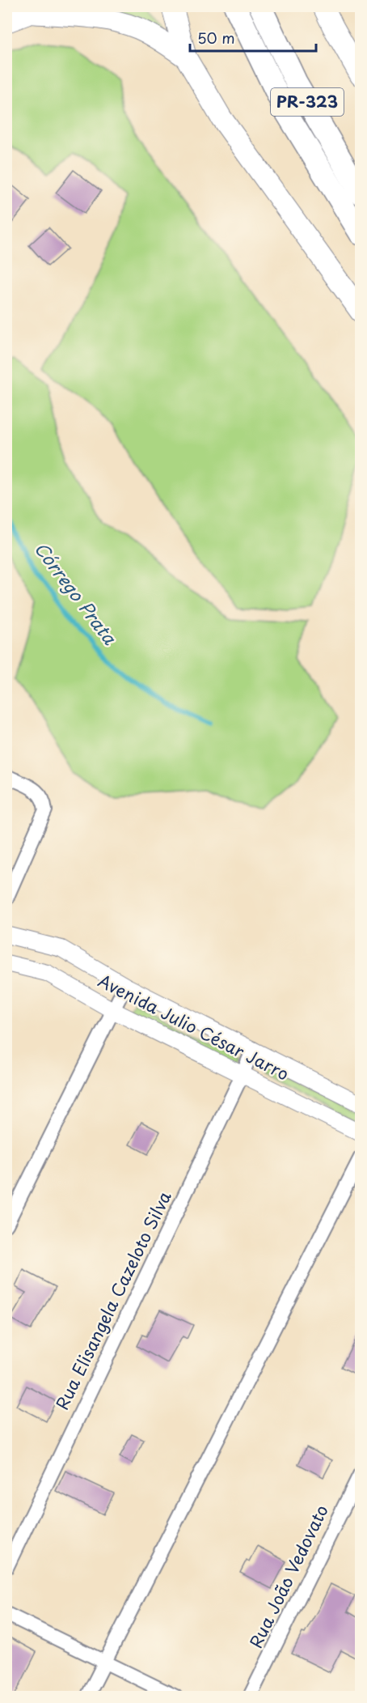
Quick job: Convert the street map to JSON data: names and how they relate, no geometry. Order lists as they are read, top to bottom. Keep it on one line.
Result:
{"streets":{"highway":["PR-323"],"street":["Avenida Julio César Jarro","Rua Elisangela Cazeloto Silva","Rua João Vedovato"]},"crossings":[["Avenida Julio César Jarro","Rua Elisangela Cazeloto Silva"]],"water":["Córrego Prata"],"scale_bar":"50 m"}
